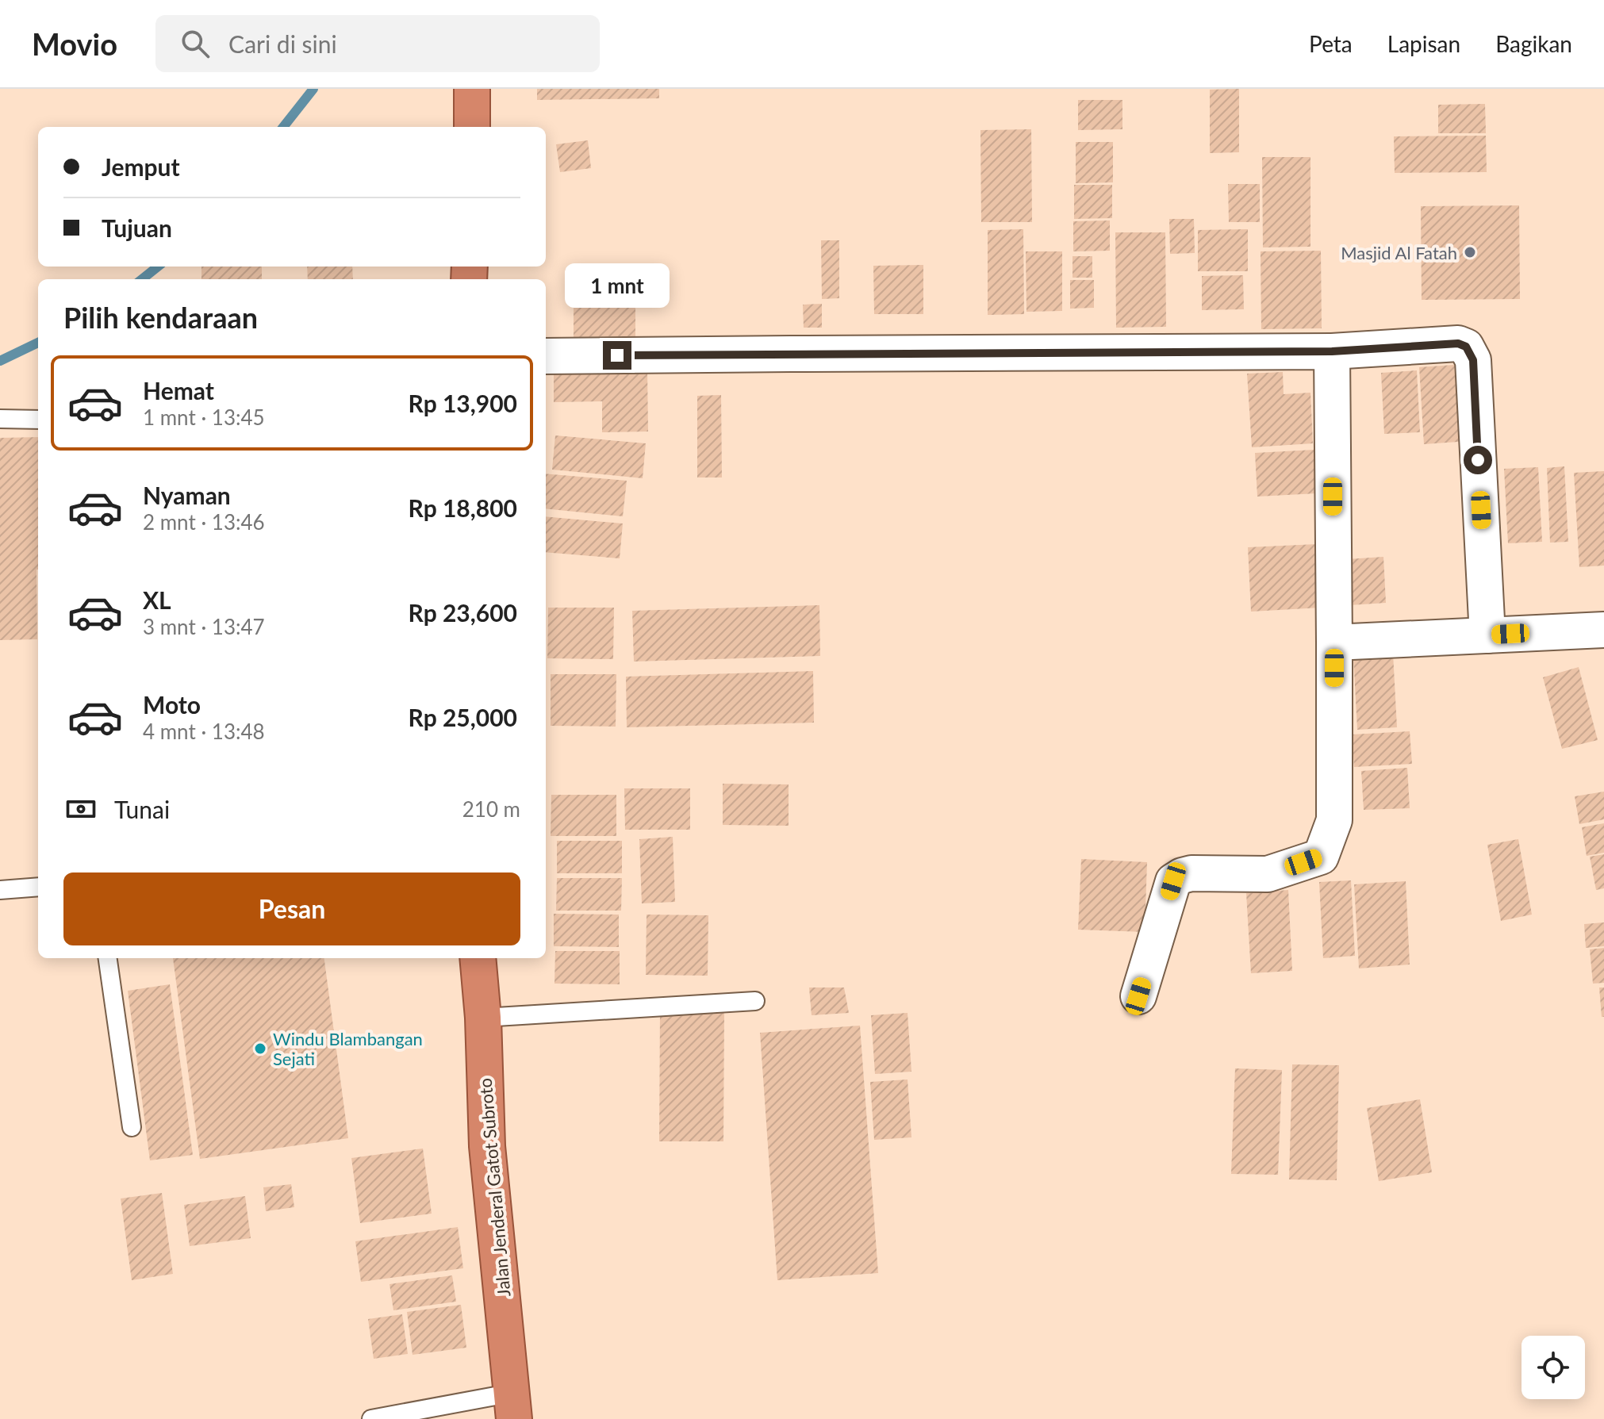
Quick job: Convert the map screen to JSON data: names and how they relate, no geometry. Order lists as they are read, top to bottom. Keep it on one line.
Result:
{"streets":{"highway":["Jalan Jenderal Gatot Subroto"]},"places":["Masjid Al Fatah","Windu Blambangan Sejati"],"page":{"header":"Movio","search":"Cari di sini","nav":["Peta","Lapisan","Bagikan"],"banner":["Jemput","Tujuan"],"bubble":"1 mnt","heading":"Pilih kendaraan","list":[{"name":"Hemat","note":"1 mnt · 13:45","value":"Rp 13,900"},{"name":"Nyaman","note":"2 mnt · 13:46","value":"Rp 18,800"},{"name":"XL","note":"3 mnt · 13:47","value":"Rp 23,600"},{"name":"Moto","note":"4 mnt · 13:48","value":"Rp 25,000"}],"pay":["Tunai","210 m"],"buttons":"Pesan"}}
